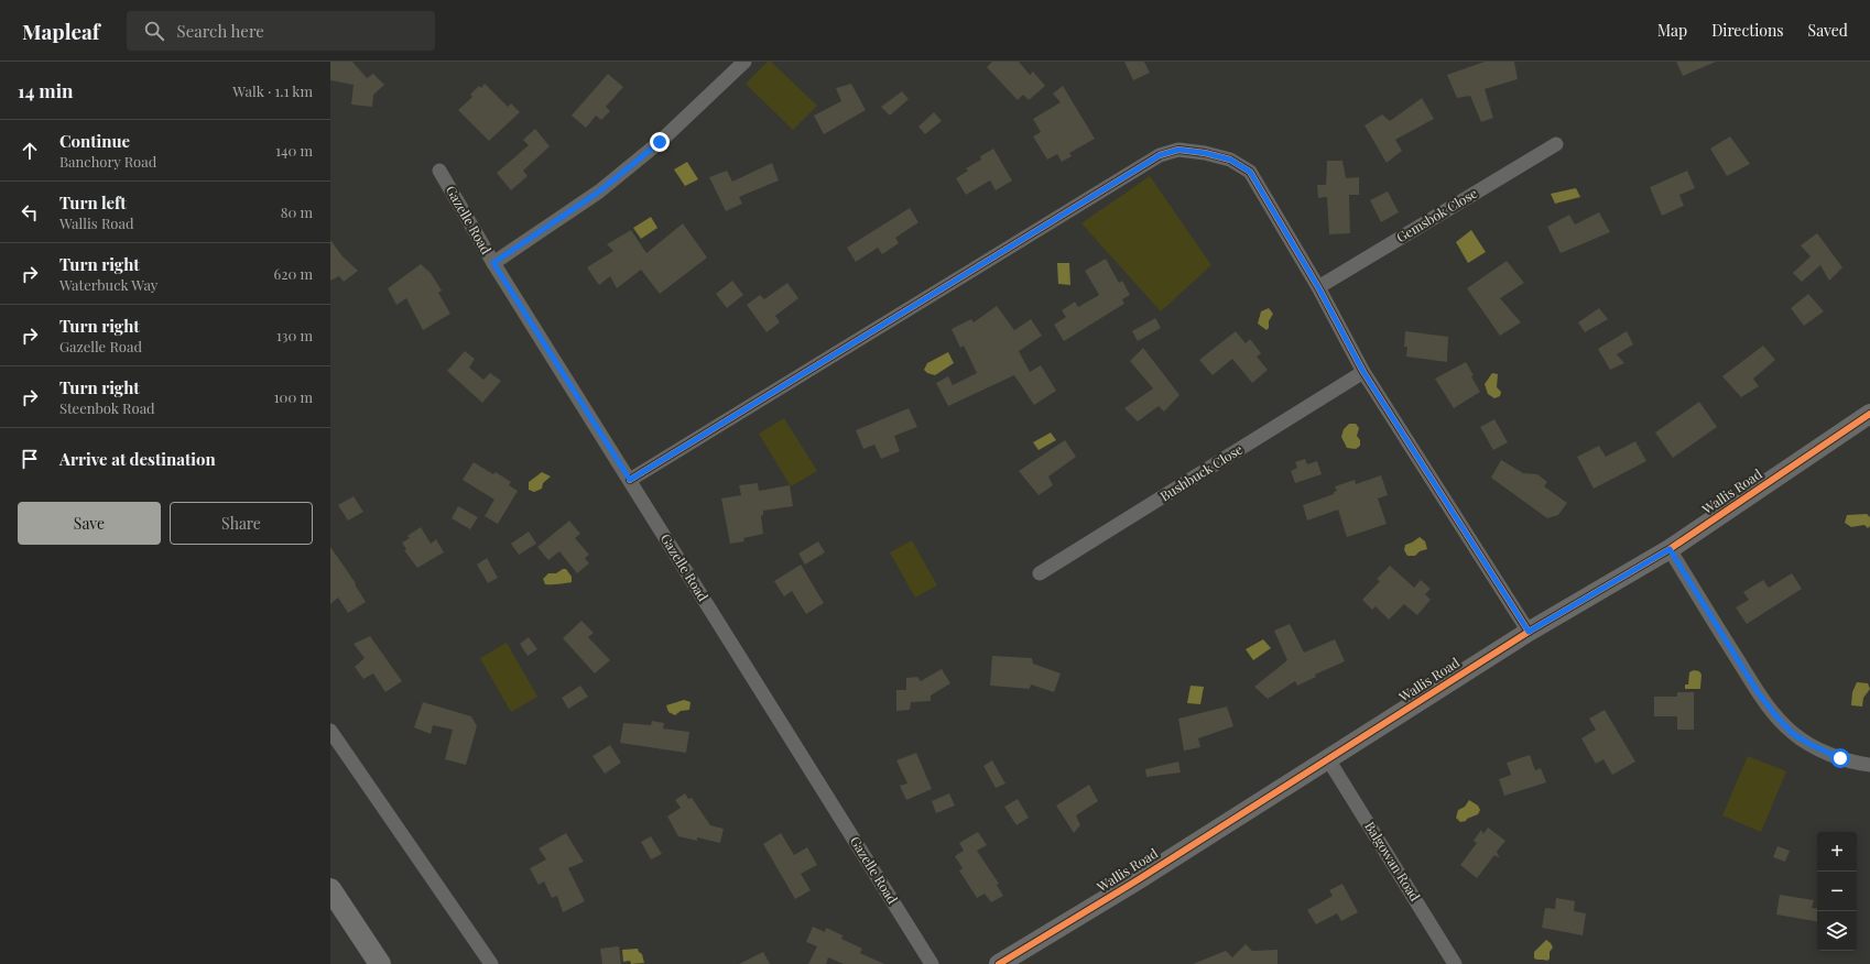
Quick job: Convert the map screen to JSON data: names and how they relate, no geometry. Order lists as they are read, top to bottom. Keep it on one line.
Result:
{"streets":{"street":["Gemsbok Close","Gazelle Road","Bushbuck Close","Wallis Road","Balgowan Road"]},"crossings":[["Wallis Road","Balgowan Road"]],"page":{"header":"Mapleaf","search":"Search here","nav":["Map","Directions","Saved"],"heading":["14 min","Walk · 1.1 km"],"list":[["Continue","Banchory Road","140 m"],["Turn left","Wallis Road","80 m"],["Turn right","Waterbuck Way","620 m"],["Turn right","Gazelle Road","130 m"],["Turn right","Steenbok Road","100 m"],"Arrive at destination"],"buttons":["Save","Share"],"map_buttons":["+","−"]}}
